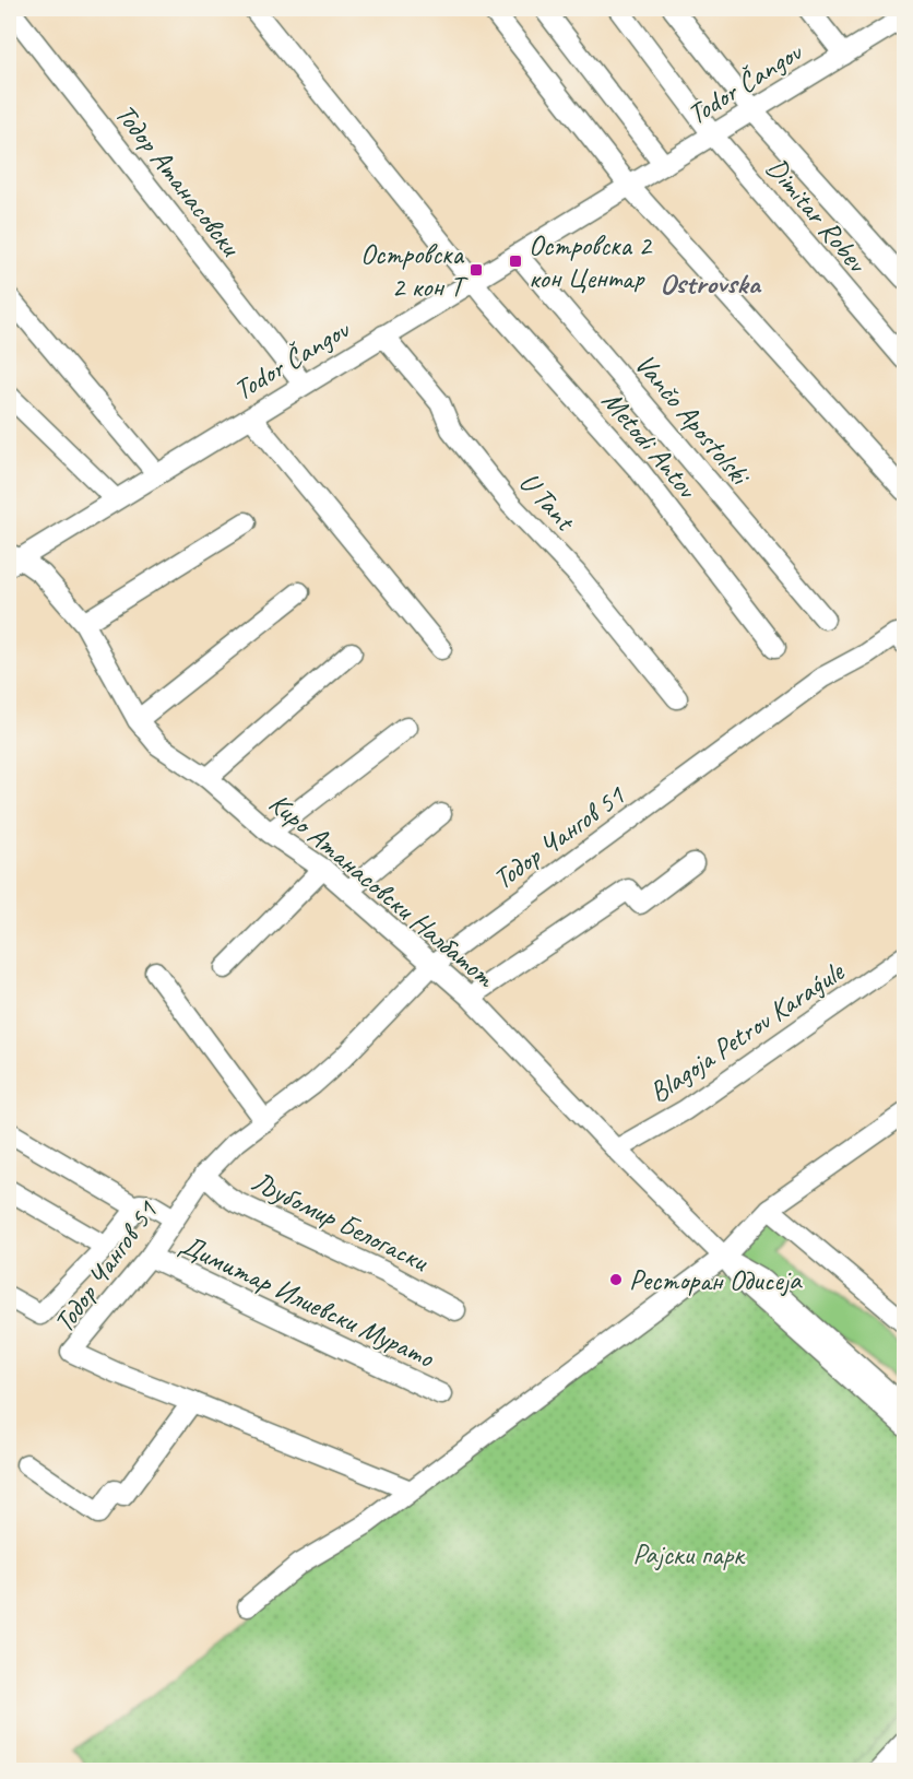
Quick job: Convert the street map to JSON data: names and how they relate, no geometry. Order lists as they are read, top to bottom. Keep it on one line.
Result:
{"streets":{"street":["Todor Čangov","Тодор Атанасовски","Dimitar Robev","Vančo Apostolski","Metodi Antov","U Tant","Тодор Чангов 51","Киро Атанасовски Налбатот","Blagoja Petrov Karaǵule","Љубомир Белогаски","Димитар Илиевски Мурато"]},"crossings":[["Todor Čangov","Тодор Атанасовски"],["Todor Čangov","Dimitar Robev"],["Todor Čangov","Vančo Apostolski"],["Todor Čangov","Metodi Antov"],["Todor Čangov","U Tant"],["Todor Čangov","Киро Атанасовски Налбатот"],["Тодор Чангов 51","Киро Атанасовски Налбатот"],["Тодор Чангов 51","Љубомир Белогаски"],["Тодор Чангов 51","Димитар Илиевски Мурато"],["Киро Атанасовски Налбатот","Blagoja Petrov Karaǵule"]],"districts":["Ostrovska"],"parks":["Рајски парк"],"places":{"transit":["Островска 2 кон Центар","Островска 2 кон T"],"other":["Ресторан Одисеја"]}}
